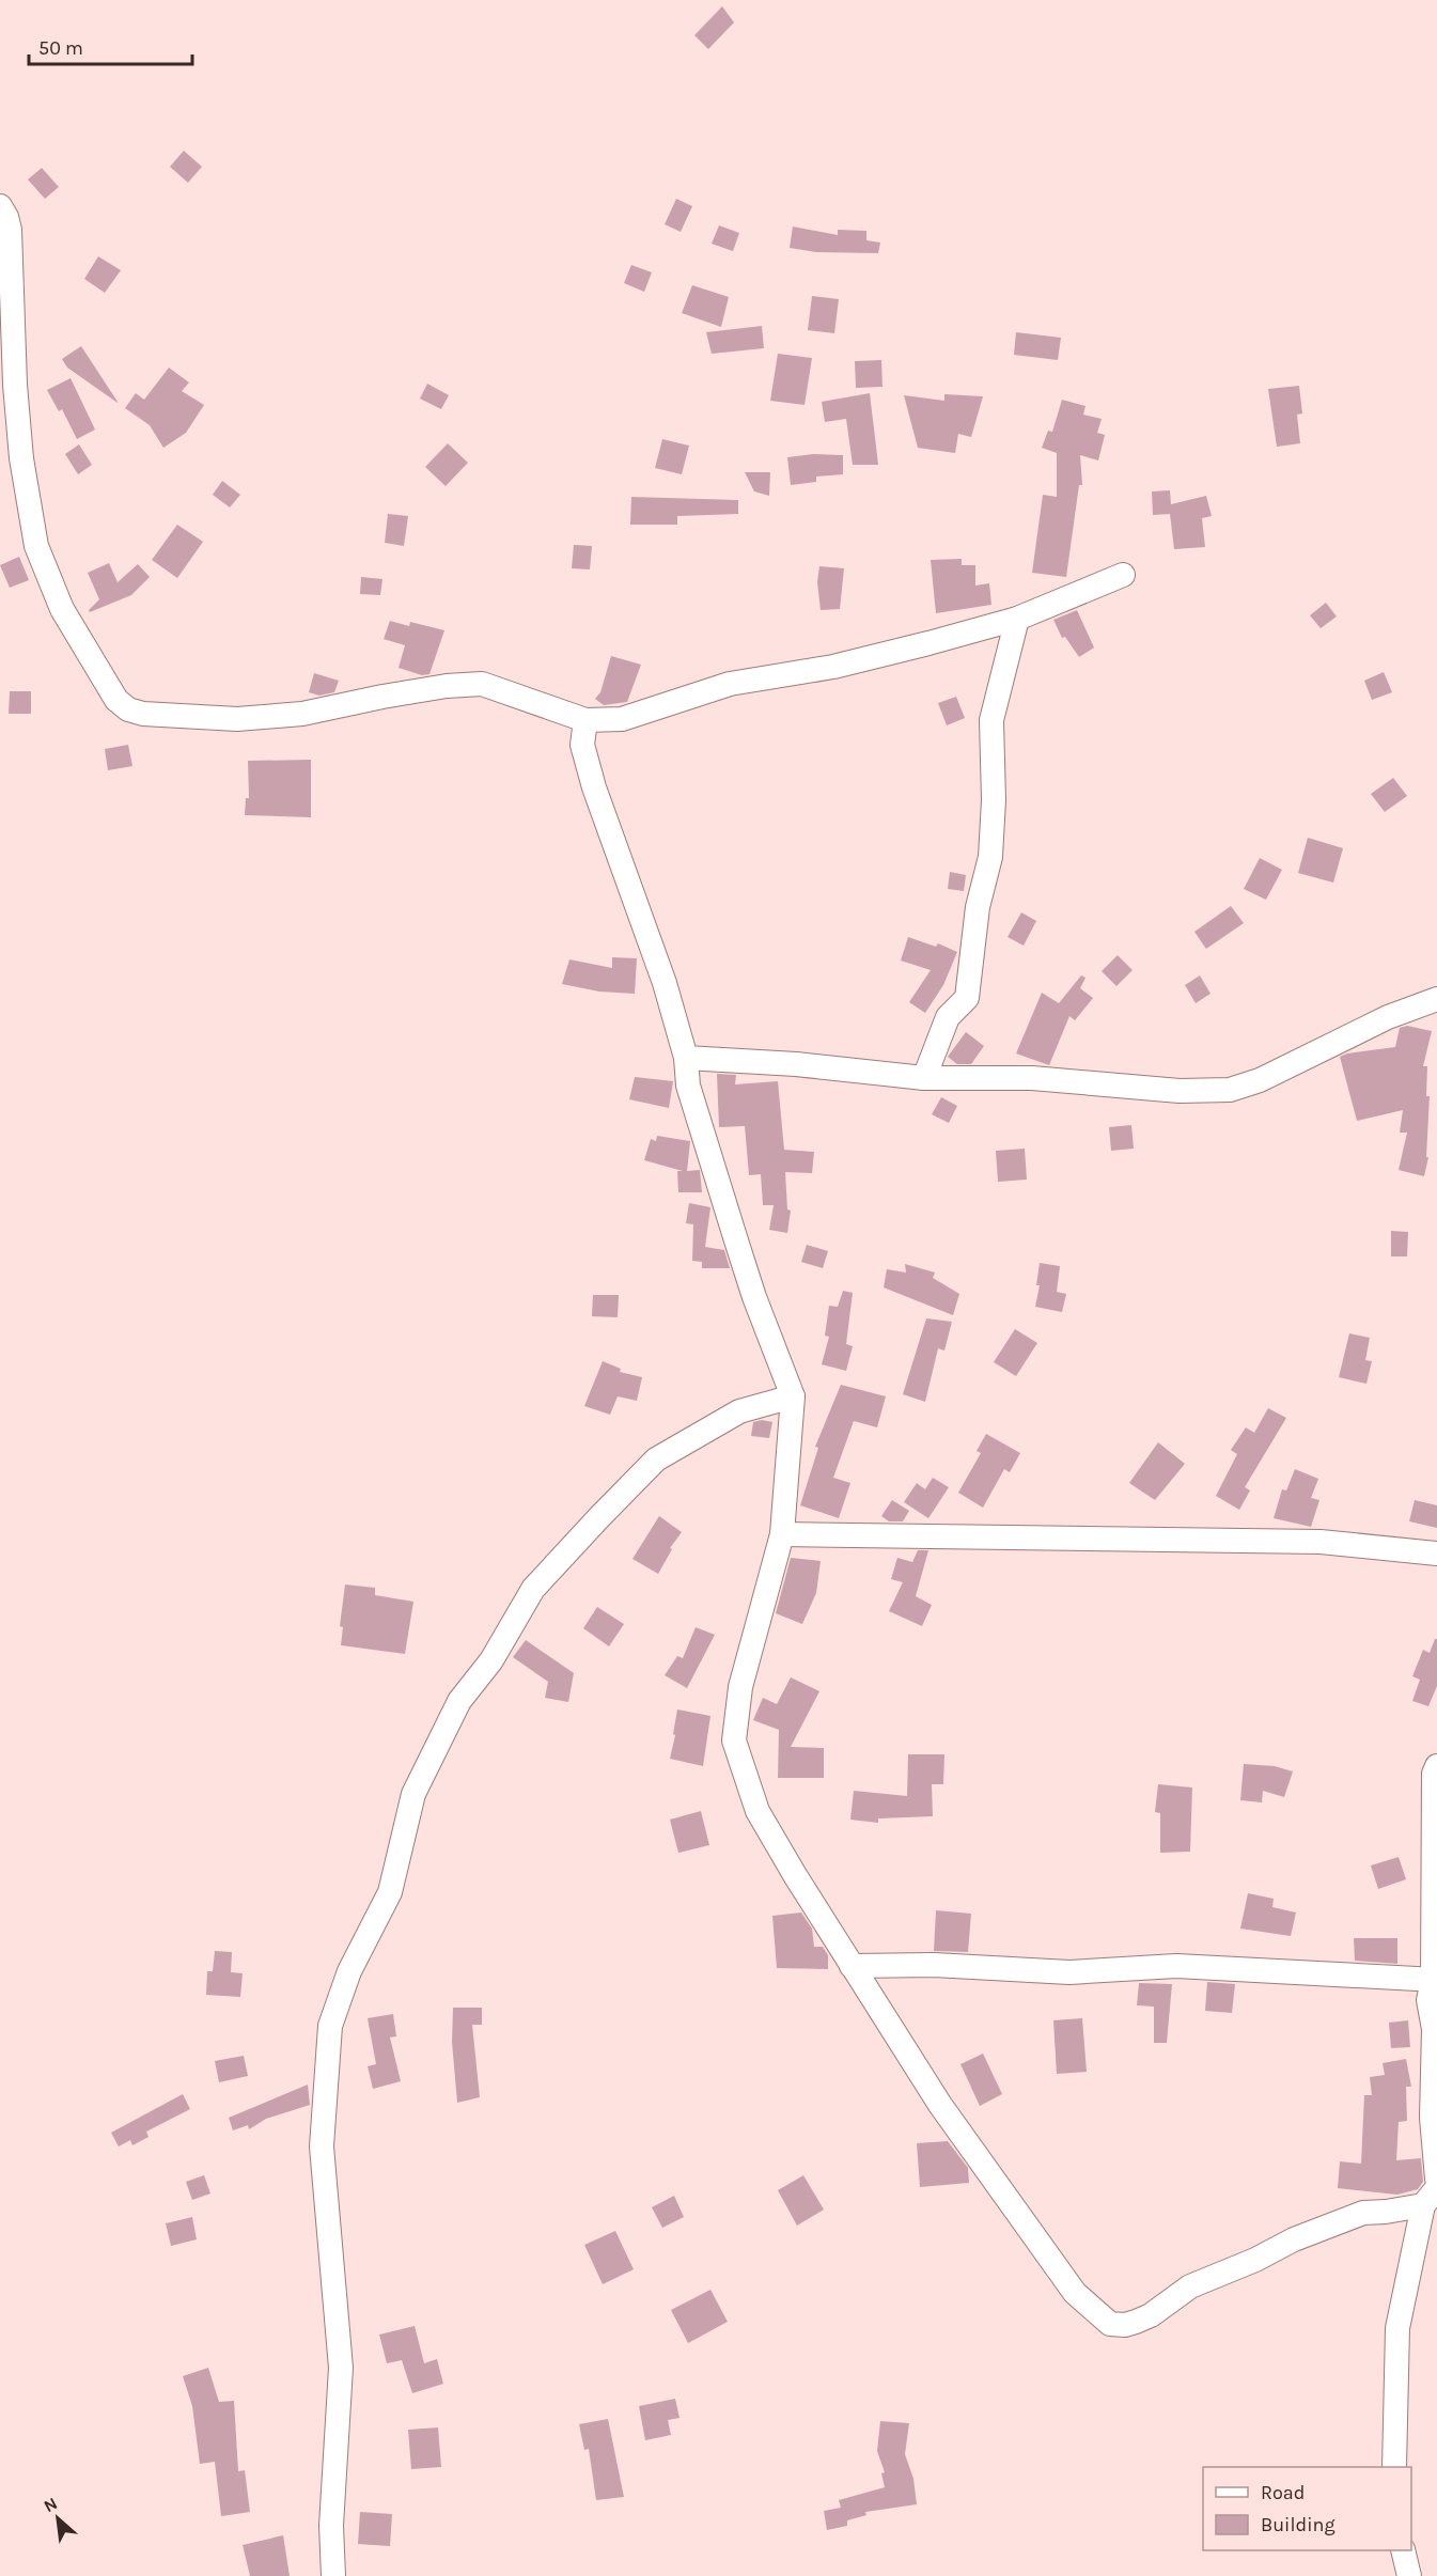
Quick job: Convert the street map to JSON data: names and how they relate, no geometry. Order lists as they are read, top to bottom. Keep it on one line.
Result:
{"legend":["Road","Building"],"scale_bar":"50 m","north":"top left"}
